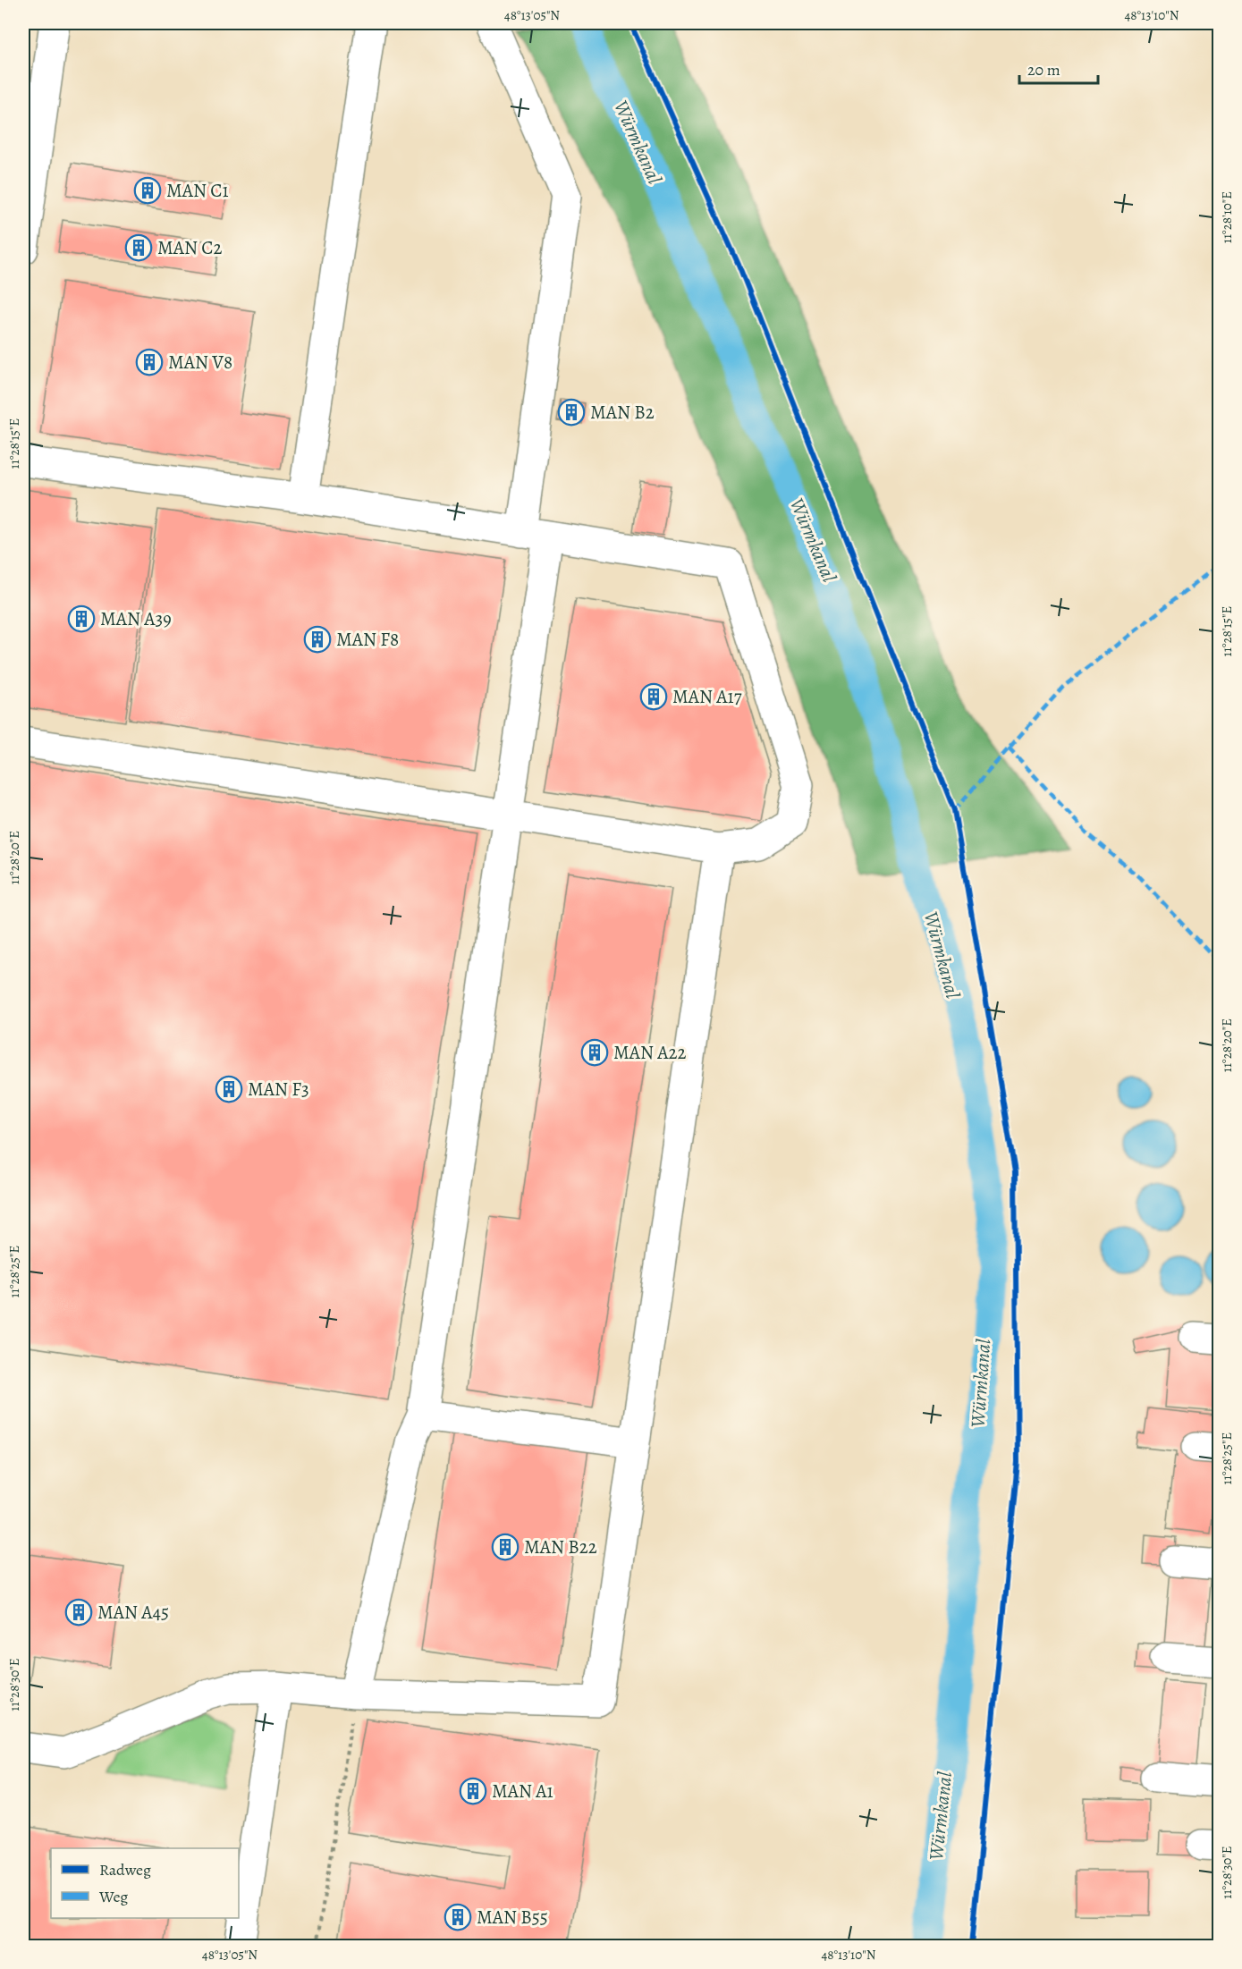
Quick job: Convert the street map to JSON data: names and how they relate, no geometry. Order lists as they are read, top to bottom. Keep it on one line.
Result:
{"water":["Würmkanal"],"places":{"building":["MAN C1","MAN C2","MAN V8","MAN B2","MAN A39","MAN F8","MAN A17","MAN A22","MAN F3","MAN B22","MAN A45","MAN A1","MAN B55"]},"legend":["Radweg","Weg"],"scale_bar":"20 m","coordinates":["48°13'05\"N","48°13'10\"N","11°28'10\"E","11°28'15\"E","11°28'20\"E","11°28'25\"E","11°28'30\"E"]}
